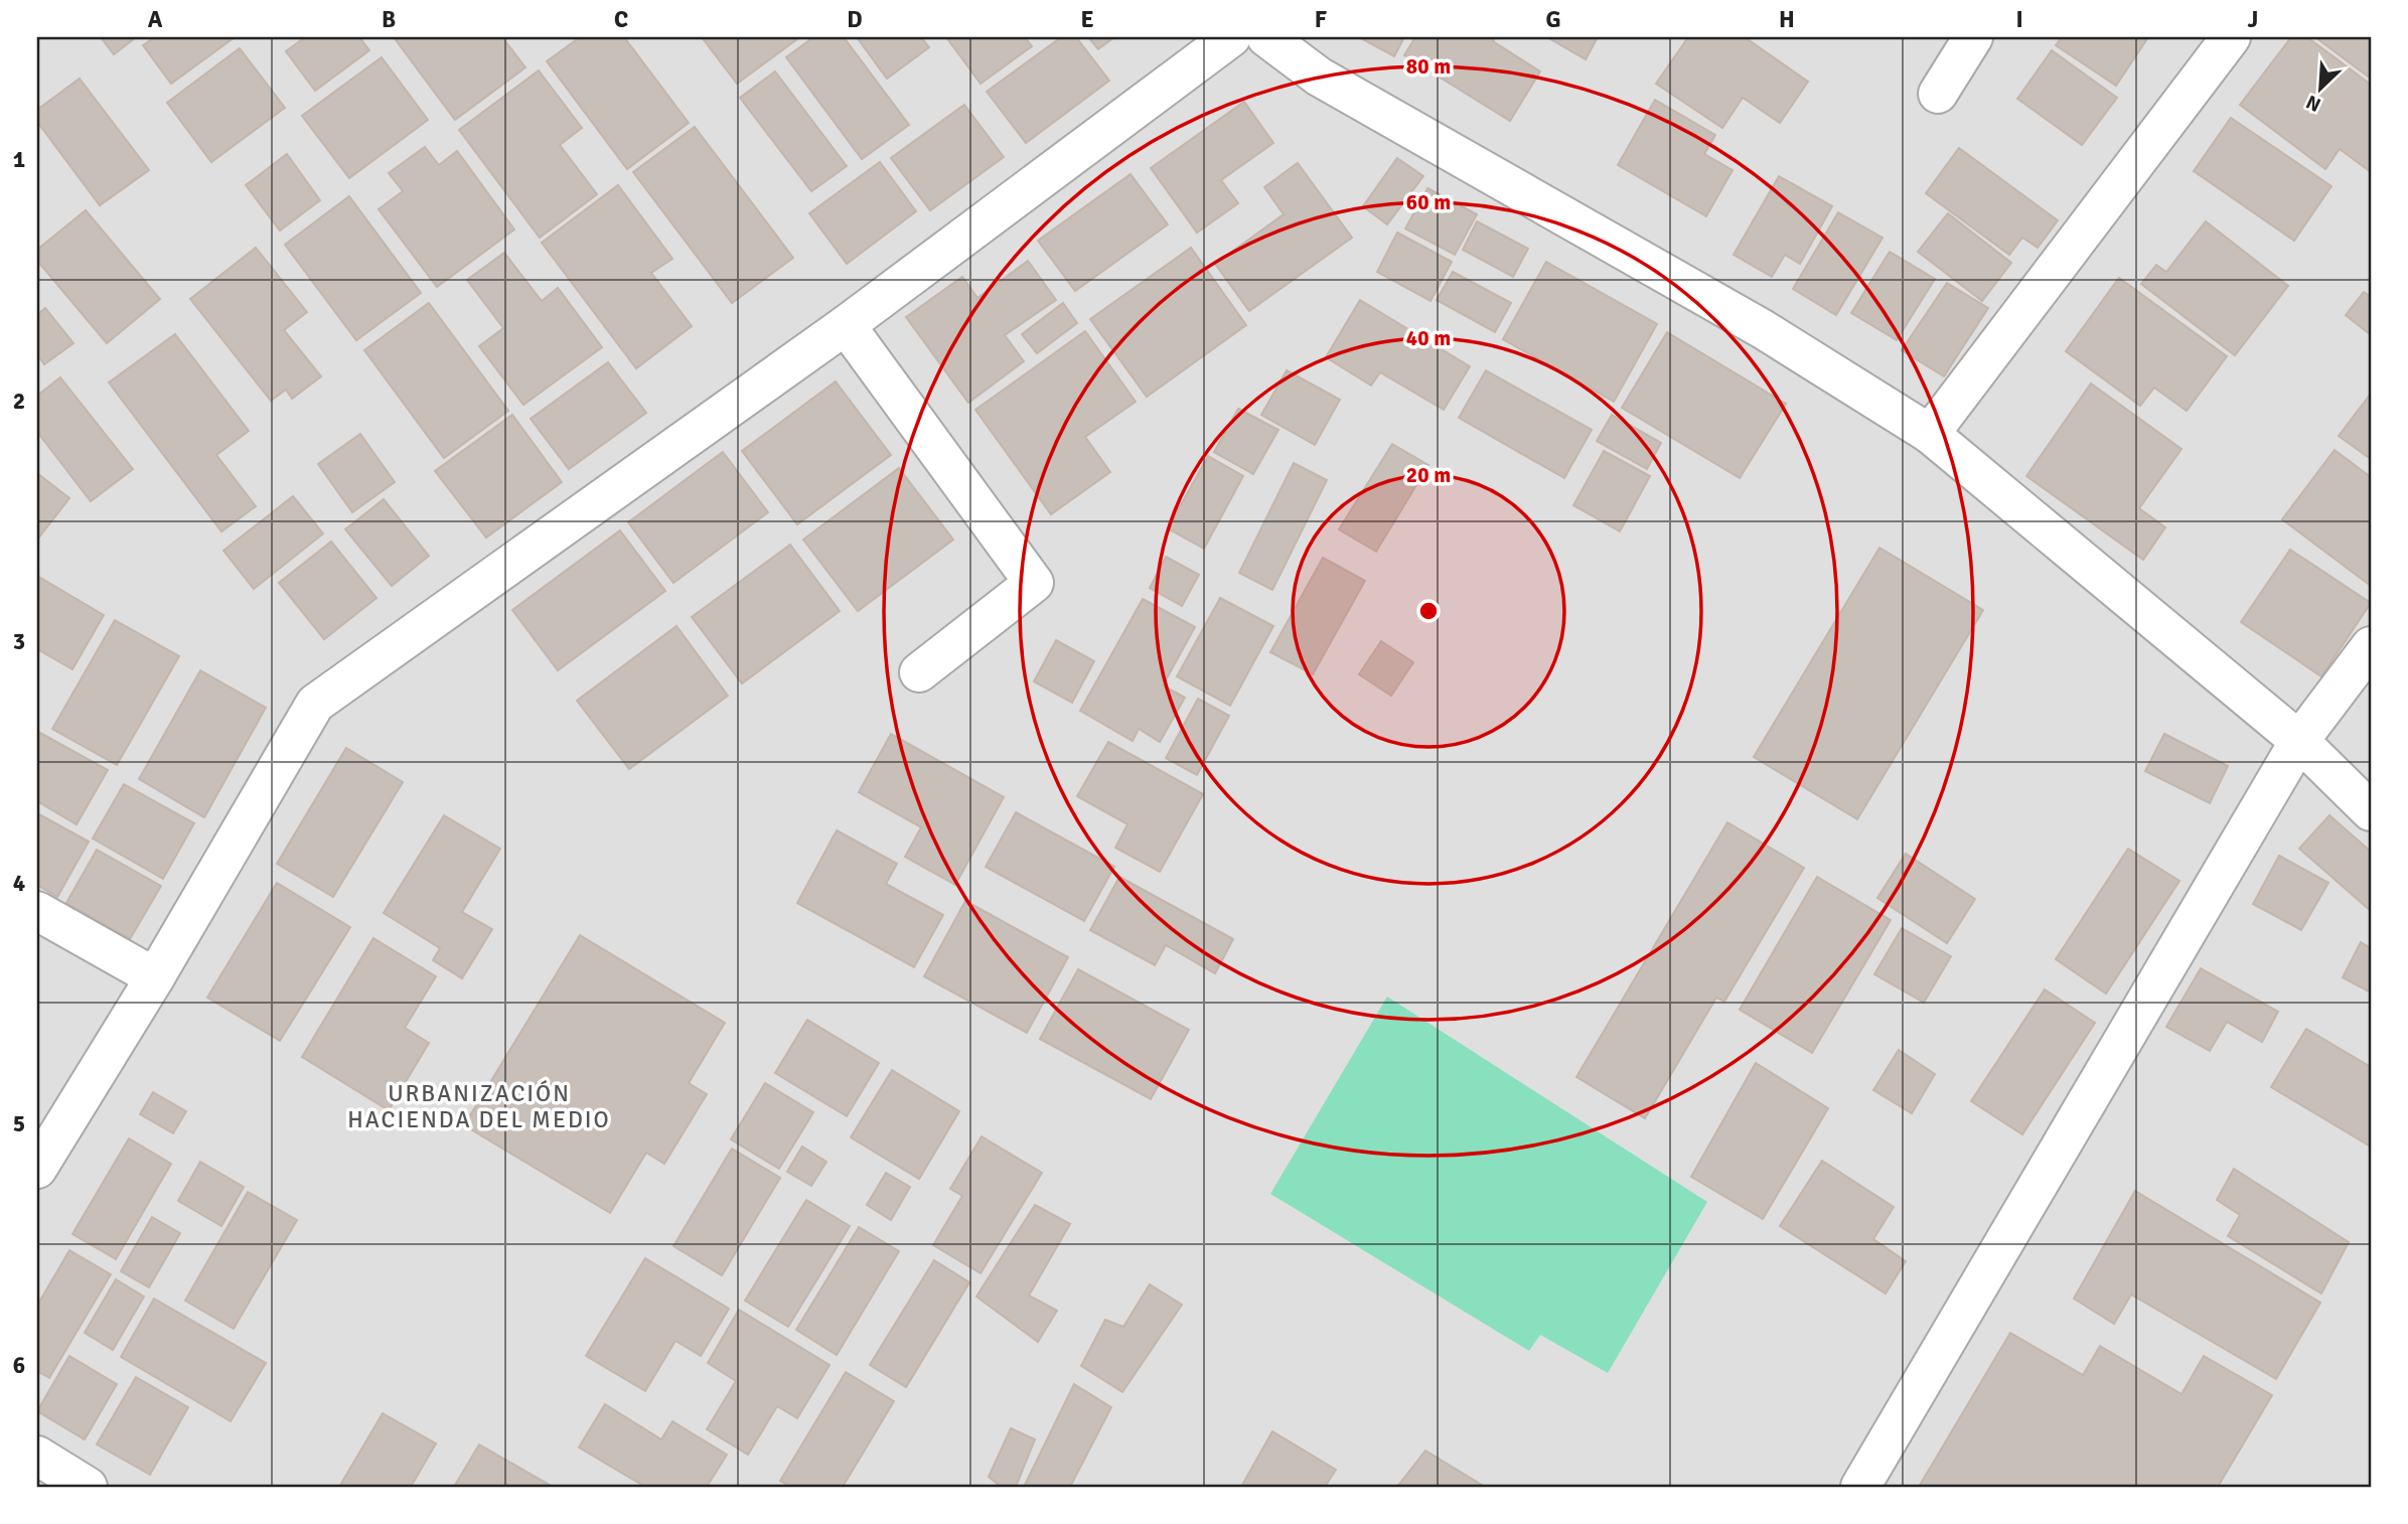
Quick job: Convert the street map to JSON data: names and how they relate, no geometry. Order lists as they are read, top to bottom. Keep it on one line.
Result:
{"districts":["URBANIZACIÓN HACIENDA DEL MEDIO"],"north":"bottom left","grid":{"columns":["A","B","C","D","E","F","G","H","I","J"],"rows":["1","2","3","4","5","6"]},"rings":["80 m","60 m","40 m","20 m"]}
